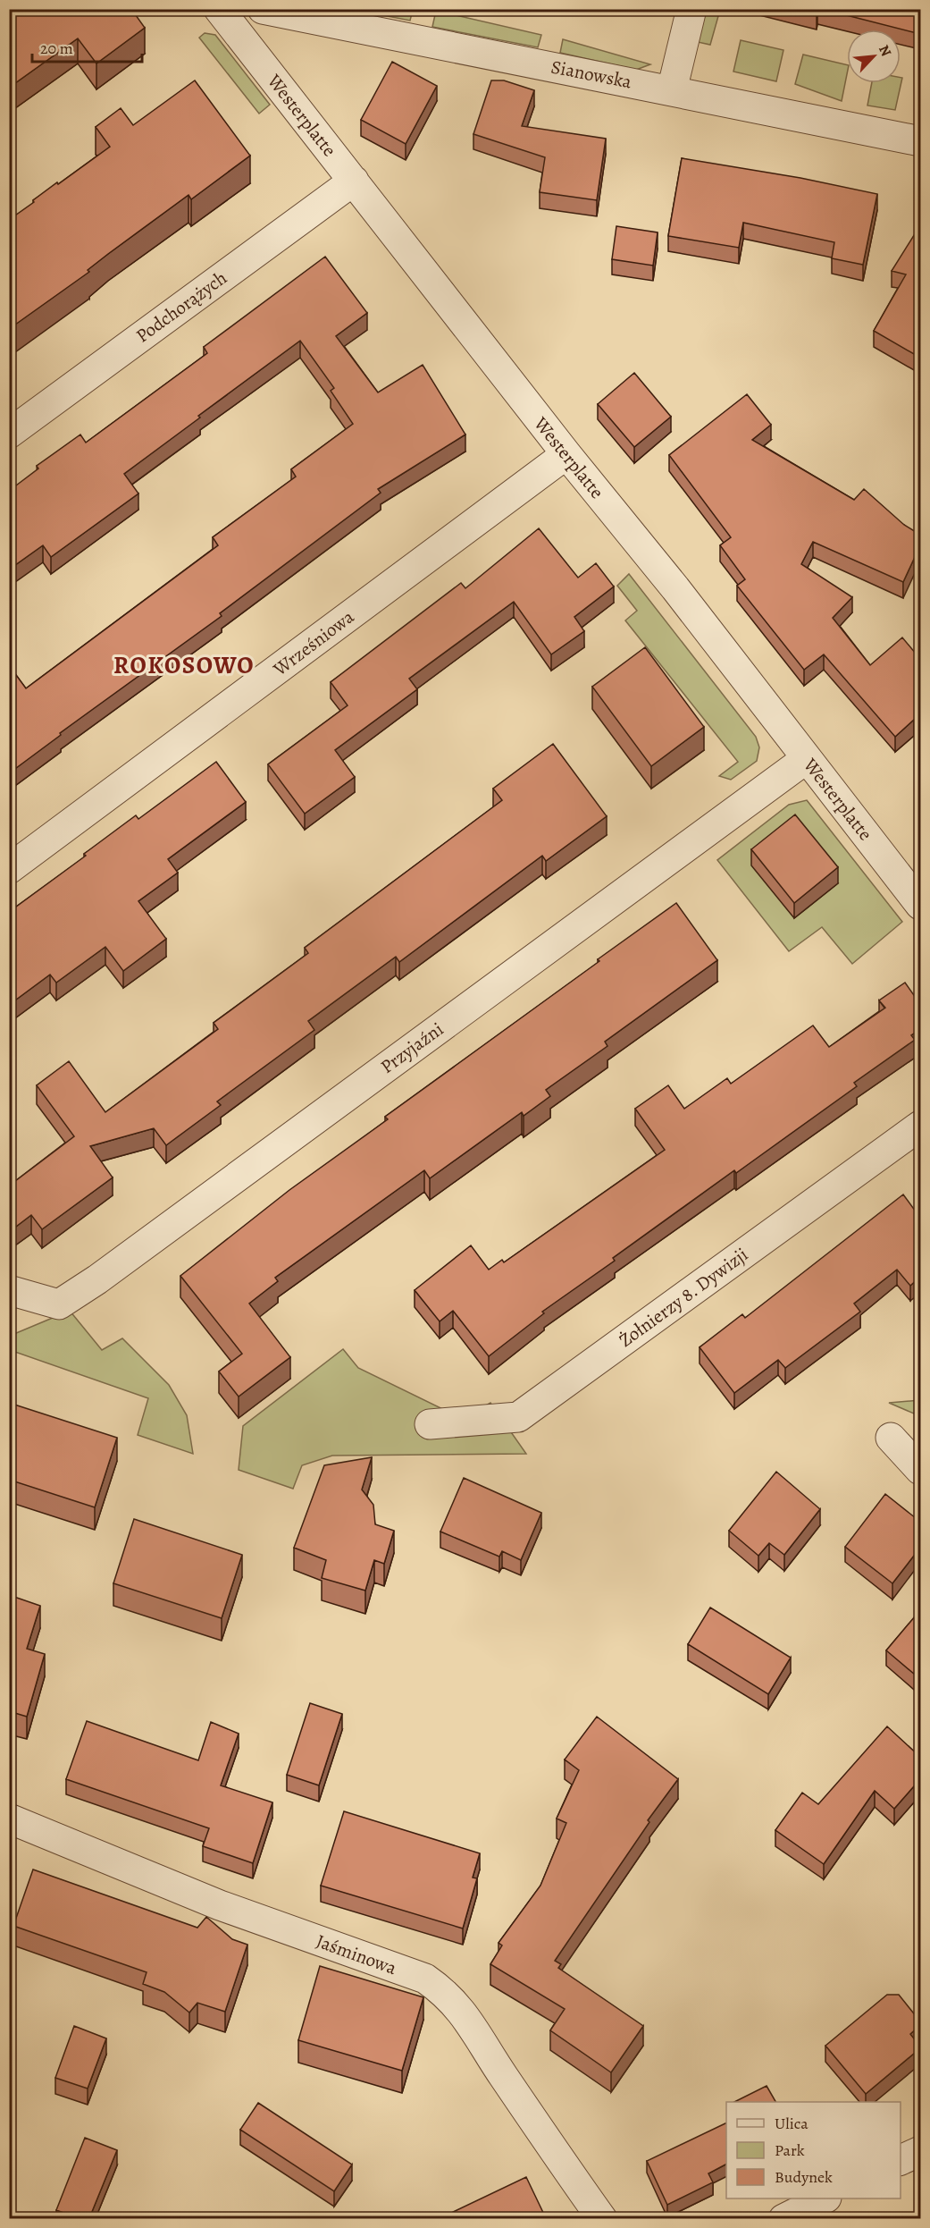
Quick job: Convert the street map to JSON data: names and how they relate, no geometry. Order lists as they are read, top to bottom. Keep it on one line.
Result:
{"streets":{"street":["Sianowska","Westerplatte","Podchorążych","Wrześniowa","Przyjaźni","Żołnierzy 8. Dywizji","Jaśminowa"]},"crossings":[["Westerplatte","Podchorążych"],["Westerplatte","Wrześniowa"],["Westerplatte","Przyjaźni"]],"districts":["ROKOSOWO"],"legend":["Ulica","Park","Budynek"],"scale_bar":"20 m","north":"top right"}
